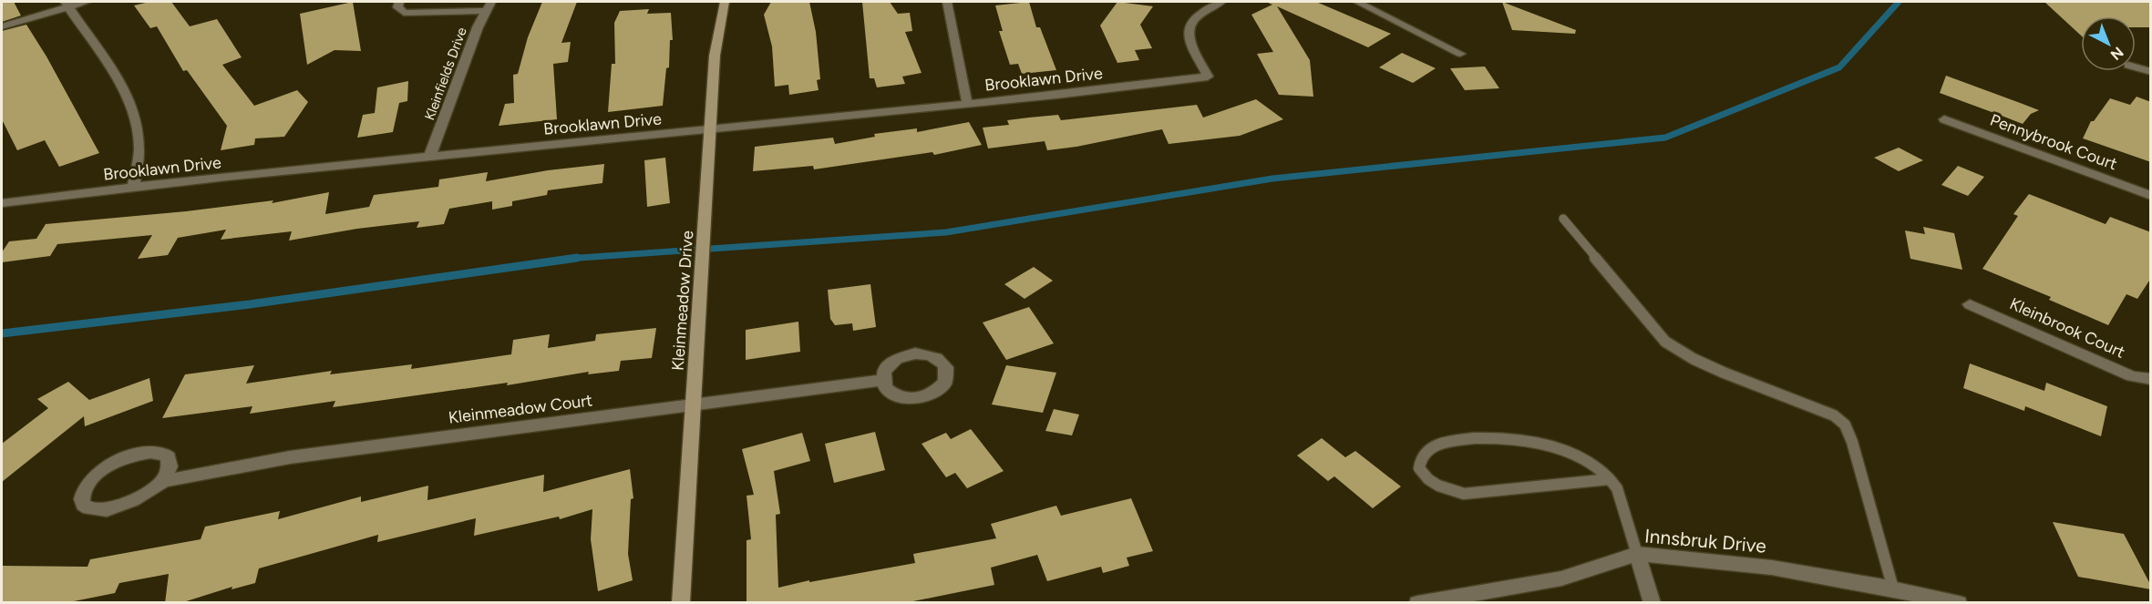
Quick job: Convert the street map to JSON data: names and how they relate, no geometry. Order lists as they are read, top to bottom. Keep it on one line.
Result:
{"streets":{"street":["Kleinfields Drive","Brooklawn Drive","Pennybrook Court","Kleinmeadow Drive","Kleinbrook Court","Kleinmeadow Court","Innsbruk Drive"]},"crossings":[["Kleinfields Drive","Brooklawn Drive"],["Brooklawn Drive","Kleinmeadow Drive"],["Kleinmeadow Drive","Kleinmeadow Court"]],"north":"bottom right"}
